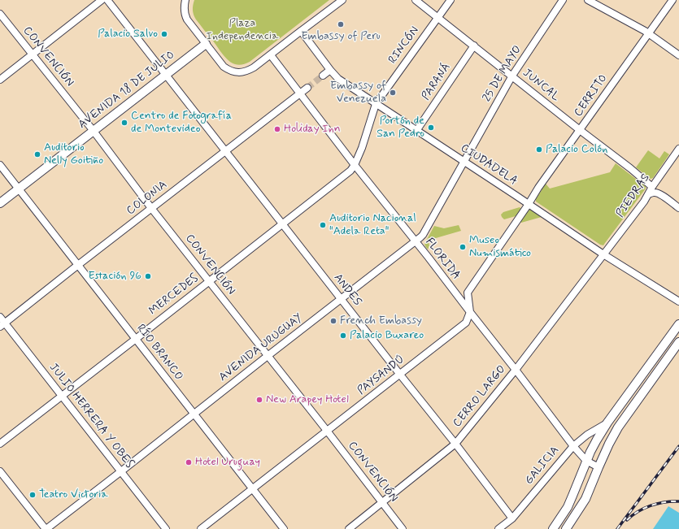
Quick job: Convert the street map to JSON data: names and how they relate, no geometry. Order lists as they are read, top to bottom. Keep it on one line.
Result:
{"streets":{"main road":["AVENIDA 18 DE JULIO"],"street":["RINCÓN","CONVENCIÓN","25 DE MAYO","PARANÁ","JUNCAL","CERRITO","CIUDADELA","PIEDRAS","COLONIA","FLORIDA","ANDES","MERCEDES","AVENIDA URUGUAY","RÍO BRANCO","PAYSANDÚ","CERRO LARGO","JULIO HERRERA Y OBES","GALICIA"]},"crossings":[["RINCÓN","JUNCAL"],["RINCÓN","CIUDADELA"],["RINCÓN","MERCEDES"],["CONVENCIÓN","AVENIDA 18 DE JULIO"],["CONVENCIÓN","COLONIA"],["CONVENCIÓN","MERCEDES"],["CONVENCIÓN","AVENIDA URUGUAY"],["CONVENCIÓN","PAYSANDÚ"],["CONVENCIÓN","CERRO LARGO"],["25 DE MAYO","JUNCAL"],["25 DE MAYO","CIUDADELA"],["25 DE MAYO","AVENIDA URUGUAY"],["PARANÁ","JUNCAL"],["PARANÁ","CIUDADELA"],["JUNCAL","CERRITO"],["JUNCAL","PIEDRAS"],["AVENIDA 18 DE JULIO","ANDES"],["AVENIDA 18 DE JULIO","RÍO BRANCO"],["CERRITO","CIUDADELA"],["CIUDADELA","PIEDRAS"],["CIUDADELA","MERCEDES"],["CIUDADELA","AVENIDA URUGUAY"],["CIUDADELA","CERRO LARGO"],["PIEDRAS","CERRO LARGO"],["COLONIA","FLORIDA"],["COLONIA","ANDES"],["COLONIA","RÍO BRANCO"],["COLONIA","JULIO HERRERA Y OBES"],["FLORIDA","MERCEDES"],["FLORIDA","AVENIDA URUGUAY"],["FLORIDA","PAYSANDÚ"],["FLORIDA","CERRO LARGO"],["FLORIDA","GALICIA"],["ANDES","MERCEDES"],["ANDES","AVENIDA URUGUAY"],["ANDES","PAYSANDÚ"],["ANDES","CERRO LARGO"],["ANDES","GALICIA"],["MERCEDES","RÍO BRANCO"],["MERCEDES","JULIO HERRERA Y OBES"],["AVENIDA URUGUAY","RÍO BRANCO"],["AVENIDA URUGUAY","JULIO HERRERA Y OBES"],["RÍO BRANCO","PAYSANDÚ"]],"parks":["Plaza Independencia"],"places":["Embassy of Peru","Palacio Salvo","Embassy of Venezuela","Centro de Fotografía de Montevideo","Portón de San Pedro","Holiday Inn","Palacio Colón","Auditorio Nelly Goitiño","Auditorio Nacional \"Adela Reta\"","Museo Numismático","Estación 96","French Embassy","Palacio Buxareo","New Arapey Hotel","Hotel Uruguay","Teatro Victoria"]}
